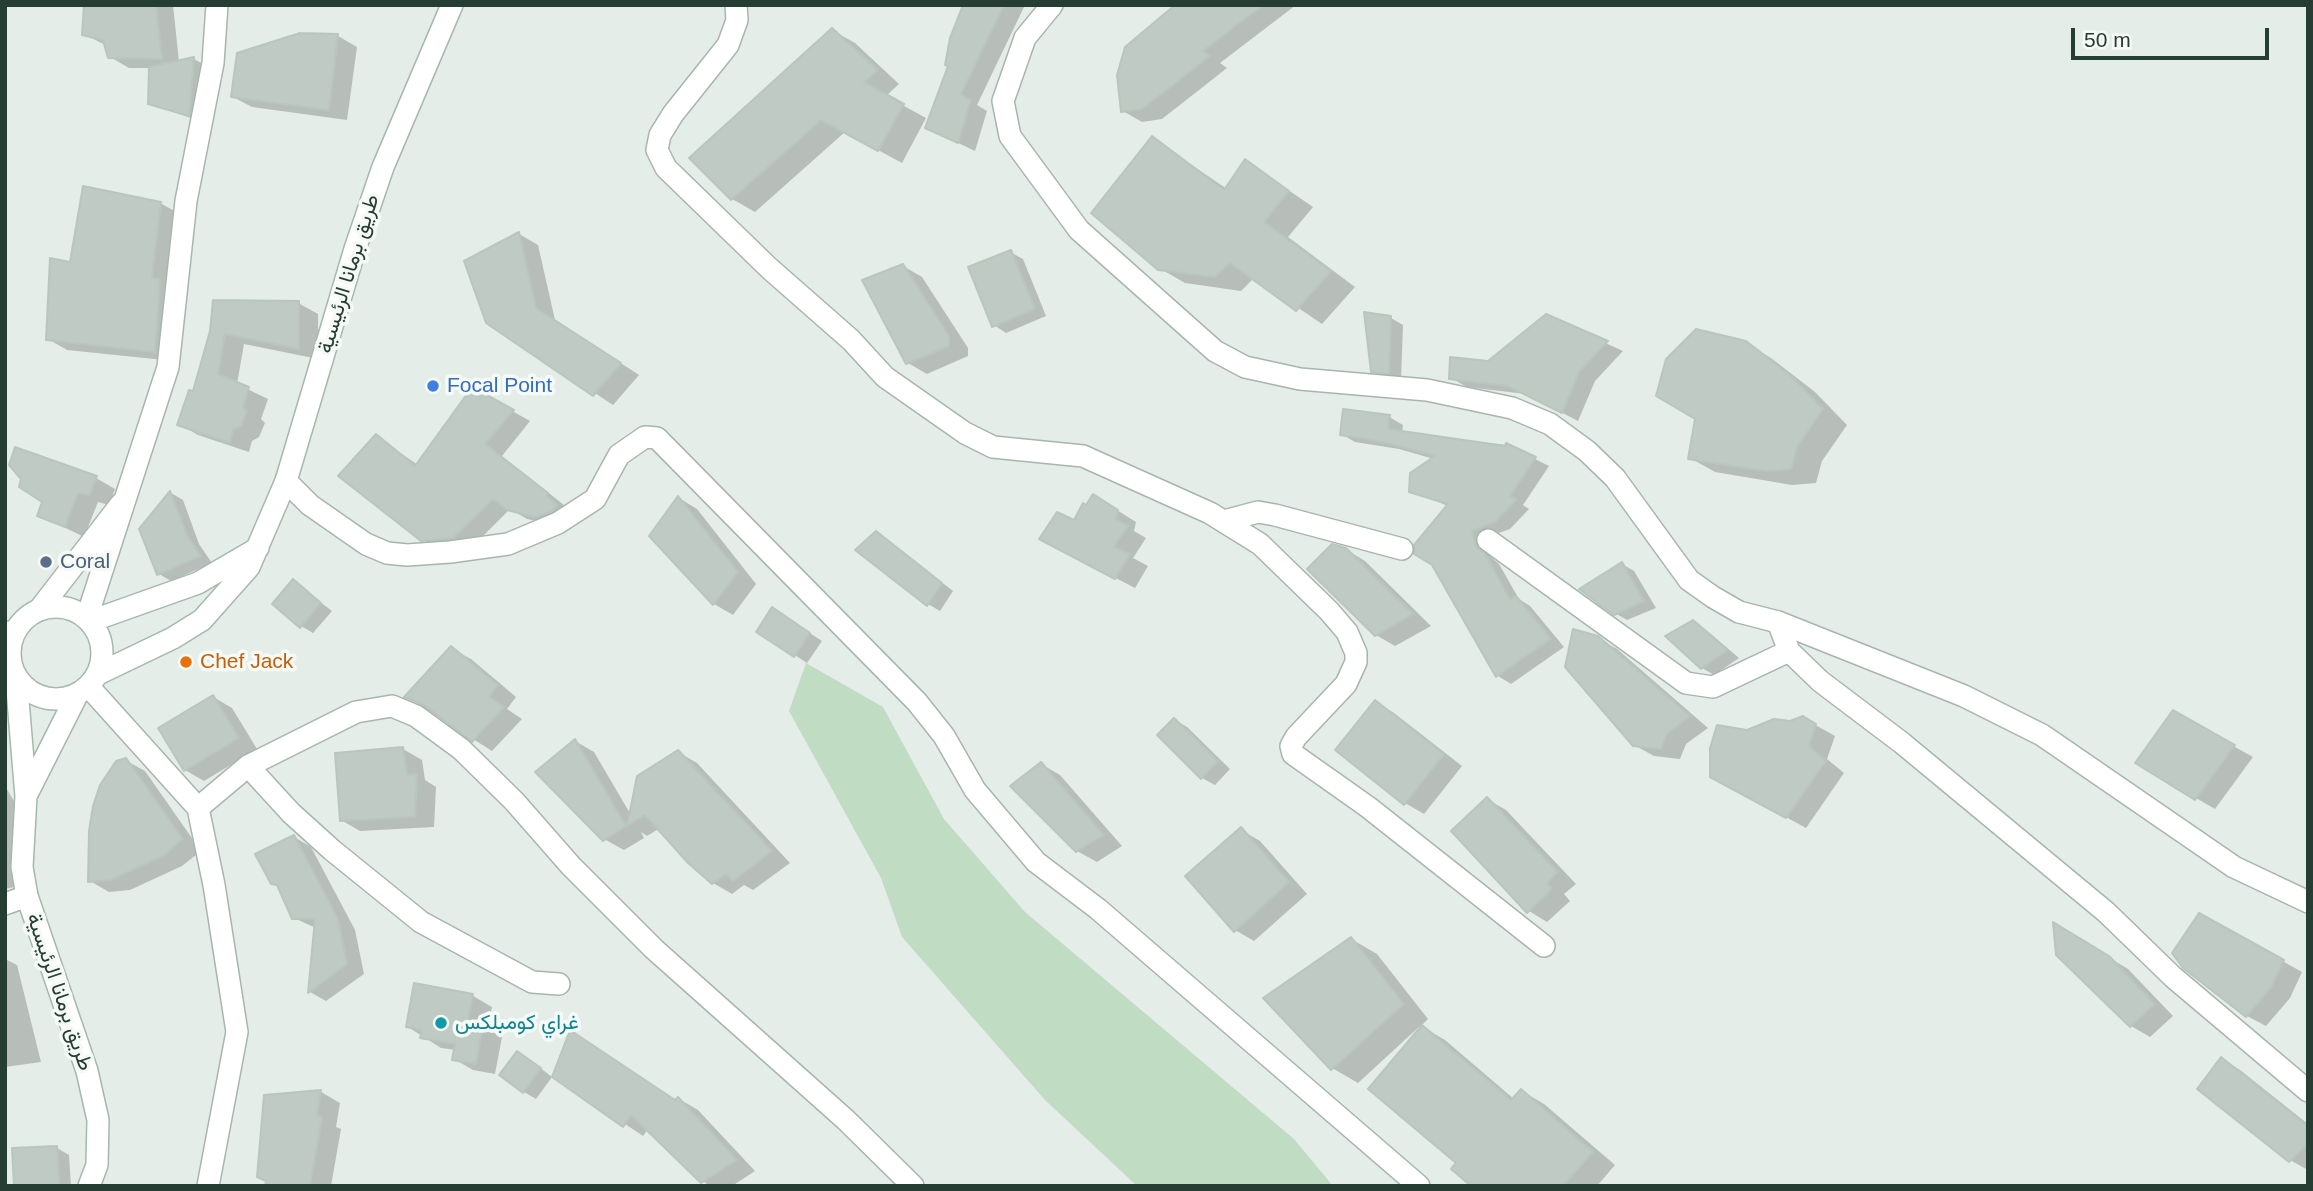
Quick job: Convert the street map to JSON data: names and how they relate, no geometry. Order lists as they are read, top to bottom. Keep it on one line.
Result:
{"streets":{"street":["طريق برمانا الرئيسية"]},"places":["Focal Point","Coral","Chef Jack","غراي كومبلكس"],"scale_bar":"50 m"}
